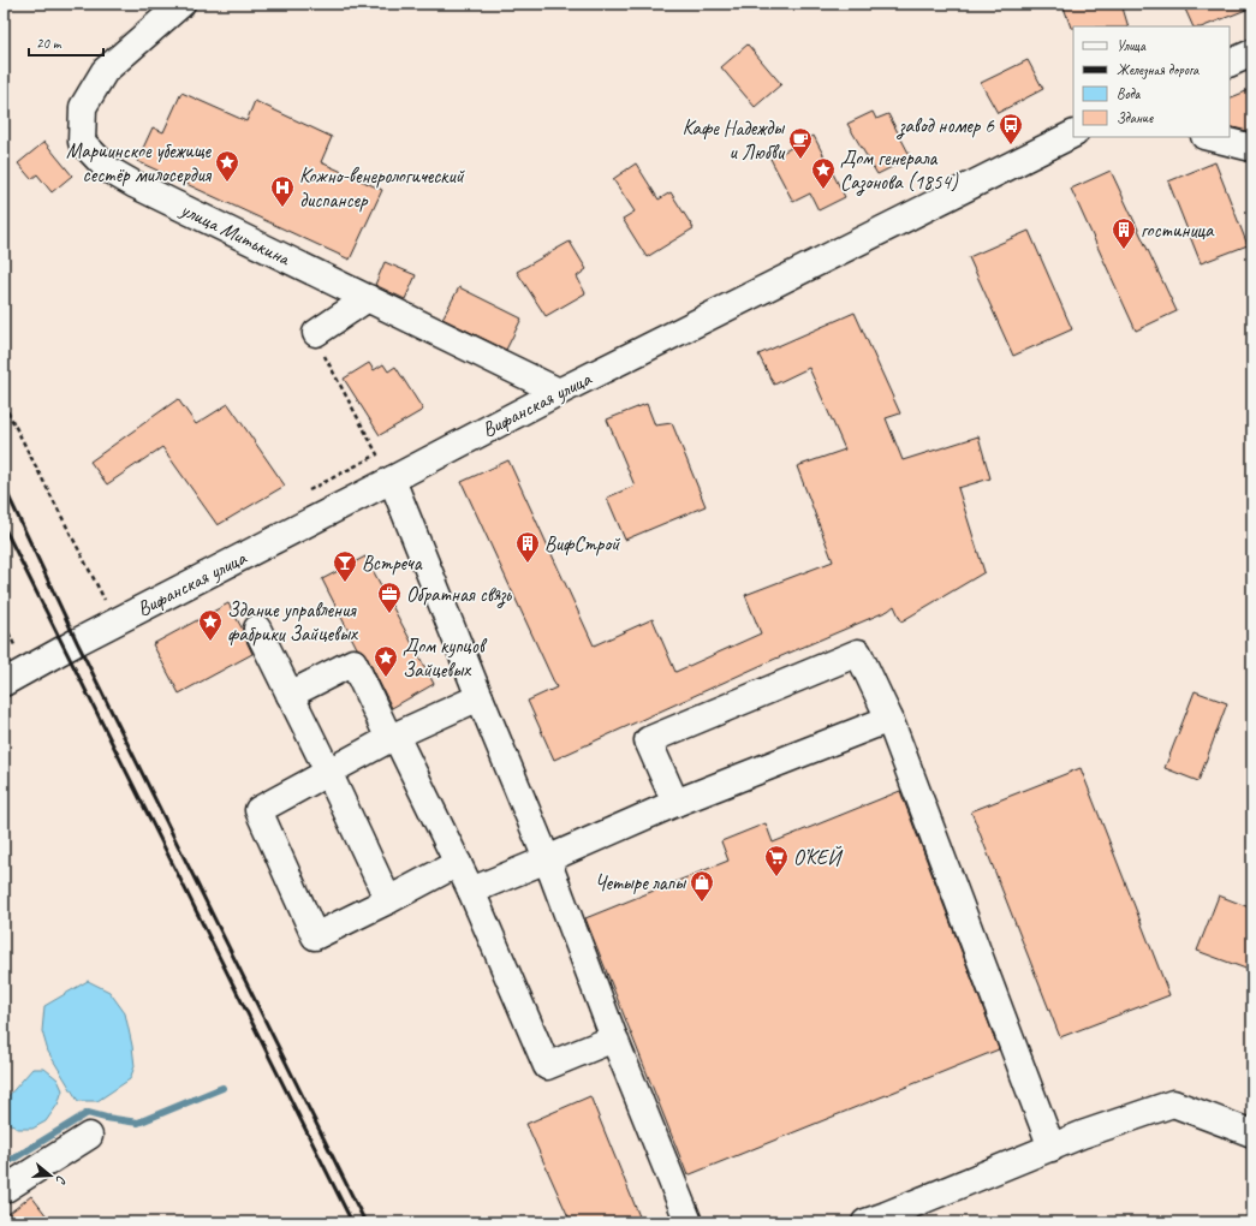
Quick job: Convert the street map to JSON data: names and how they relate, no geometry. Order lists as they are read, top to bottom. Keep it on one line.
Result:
{"streets":{"main road":["улица Митькина","Вифанская улица"]},"crossings":[["улица Митькина","Вифанская улица"]],"places":{"bus stop":["завод номер 6"],"cafe":["Кафе Надежды и Любви"],"place":["Мариинское убежище сестёр милосердия","Дом генерала Сазонова (1854)","Здание управления фабрики Зайцевых","Дом купцов Зайцевых"],"hospital":["Кожно-венерологический диспансер"],"building":["гостиница","ВифСтрой"],"bar":["Встреча"],"office":["Обратная связь"],"supermarket":["О’КЕЙ"],"shop":["Четыре лапы"]},"legend":["Улица","Железная дорога","Вода","Здание"],"scale_bar":"20 m","north":"right"}
